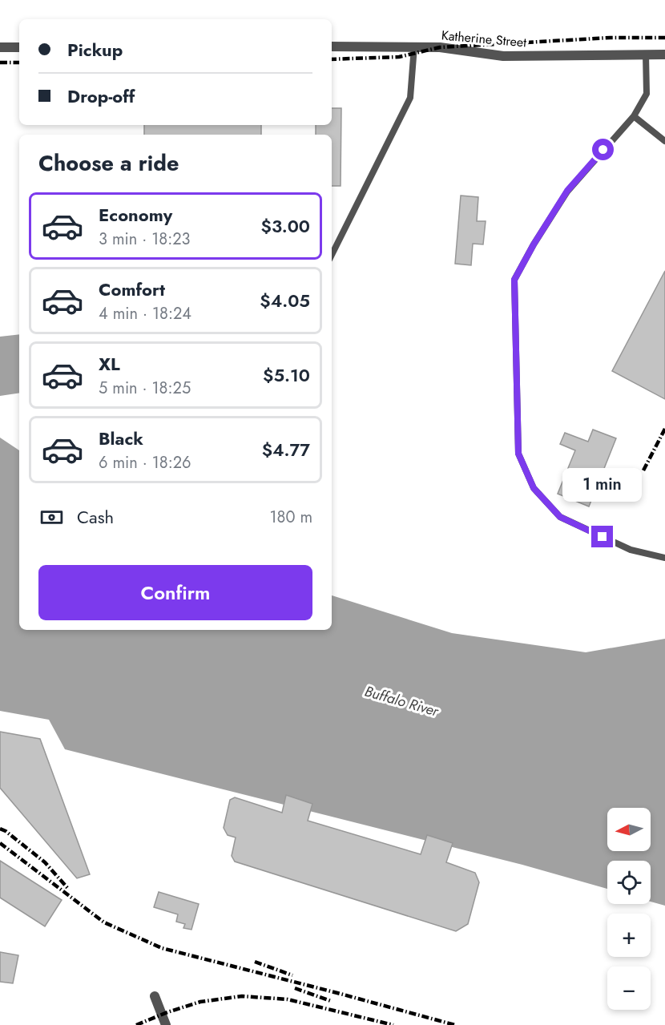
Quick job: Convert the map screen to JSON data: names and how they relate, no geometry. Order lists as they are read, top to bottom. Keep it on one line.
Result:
{"streets":{"street":["Katherine Street"]},"water":["Buffalo River"],"north":"left","page":{"banner":["Pickup","Drop-off"],"heading":"Choose a ride","list":[{"name":"Economy","note":"3 min · 18:23","value":"$3.00"},{"name":"Comfort","note":"4 min · 18:24","value":"$4.05"},{"name":"XL","note":"5 min · 18:25","value":"$5.10"},{"name":"Black","note":"6 min · 18:26","value":"$4.77"}],"bubble":"1 min","pay":["Cash","180 m"],"buttons":"Confirm","map_buttons":["+","−"]}}
